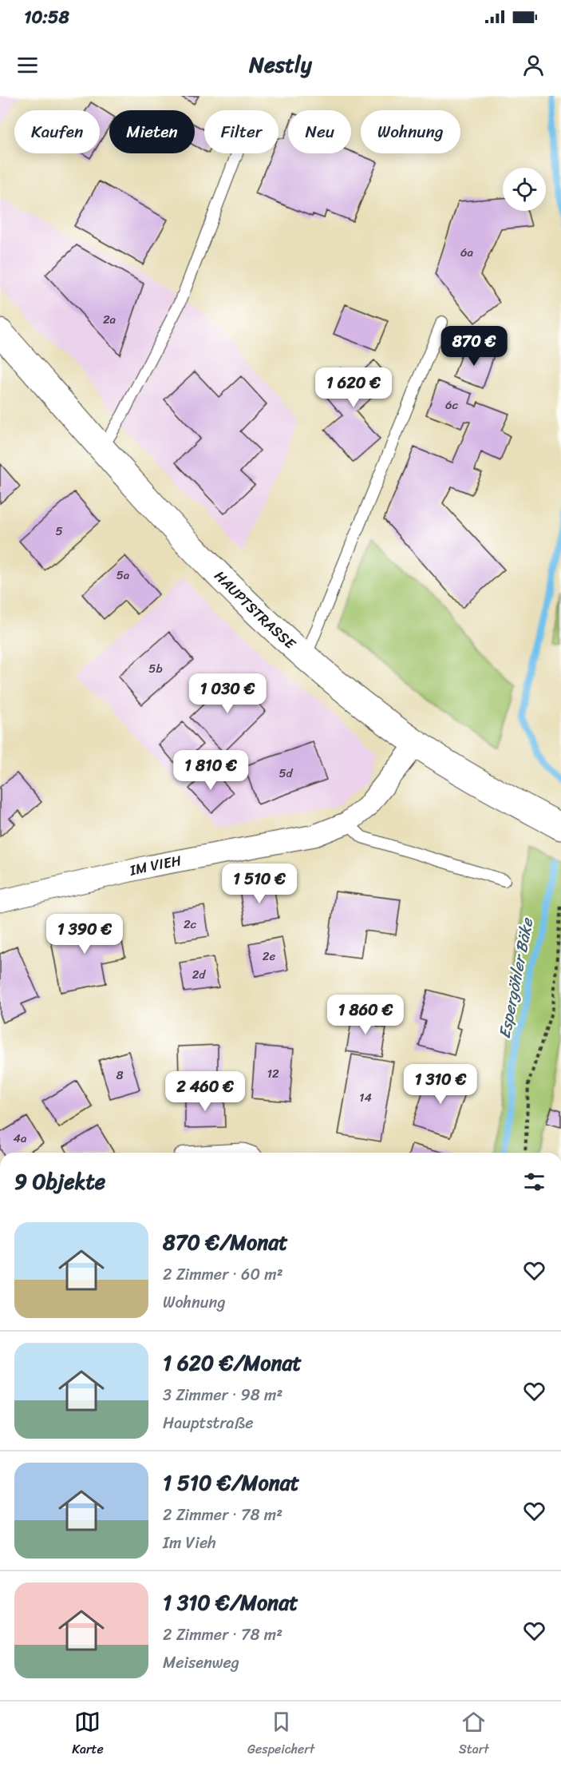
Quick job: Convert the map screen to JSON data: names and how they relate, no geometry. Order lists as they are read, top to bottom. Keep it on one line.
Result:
{"streets":{"main road":["HAUPTSTRASSE"],"street":["IM VIEH"]},"crossings":[["HAUPTSTRASSE","IM VIEH"]],"water":["Espergöhler Bäke"],"house_numbers":["6a","2a","6c","5","5a","5b","5d","2c","2e","2d","12","8","14","4a"],"page":{"status":"10:58","header":"Nestly","chip":["Kaufen","Mieten","Filter","Neu","Wohnung"],"price":["870 €","1 620 €","1 030 €","1 810 €","1 510 €","1 390 €","1 860 €","1 310 €","2 460 €"],"heading":"9 Objekte","list":[{"name":"870 €/Monat","note":"2 Zimmer · 60 m² · Wohnung"},{"name":"1 620 €/Monat","note":"3 Zimmer · 98 m² · Hauptstraße"},{"name":"1 510 €/Monat","note":"2 Zimmer · 78 m² · Im Vieh"},{"name":"1 310 €/Monat","note":"2 Zimmer · 78 m² · Meisenweg"}],"tabs":["Karte","Gespeichert","Start"]}}
